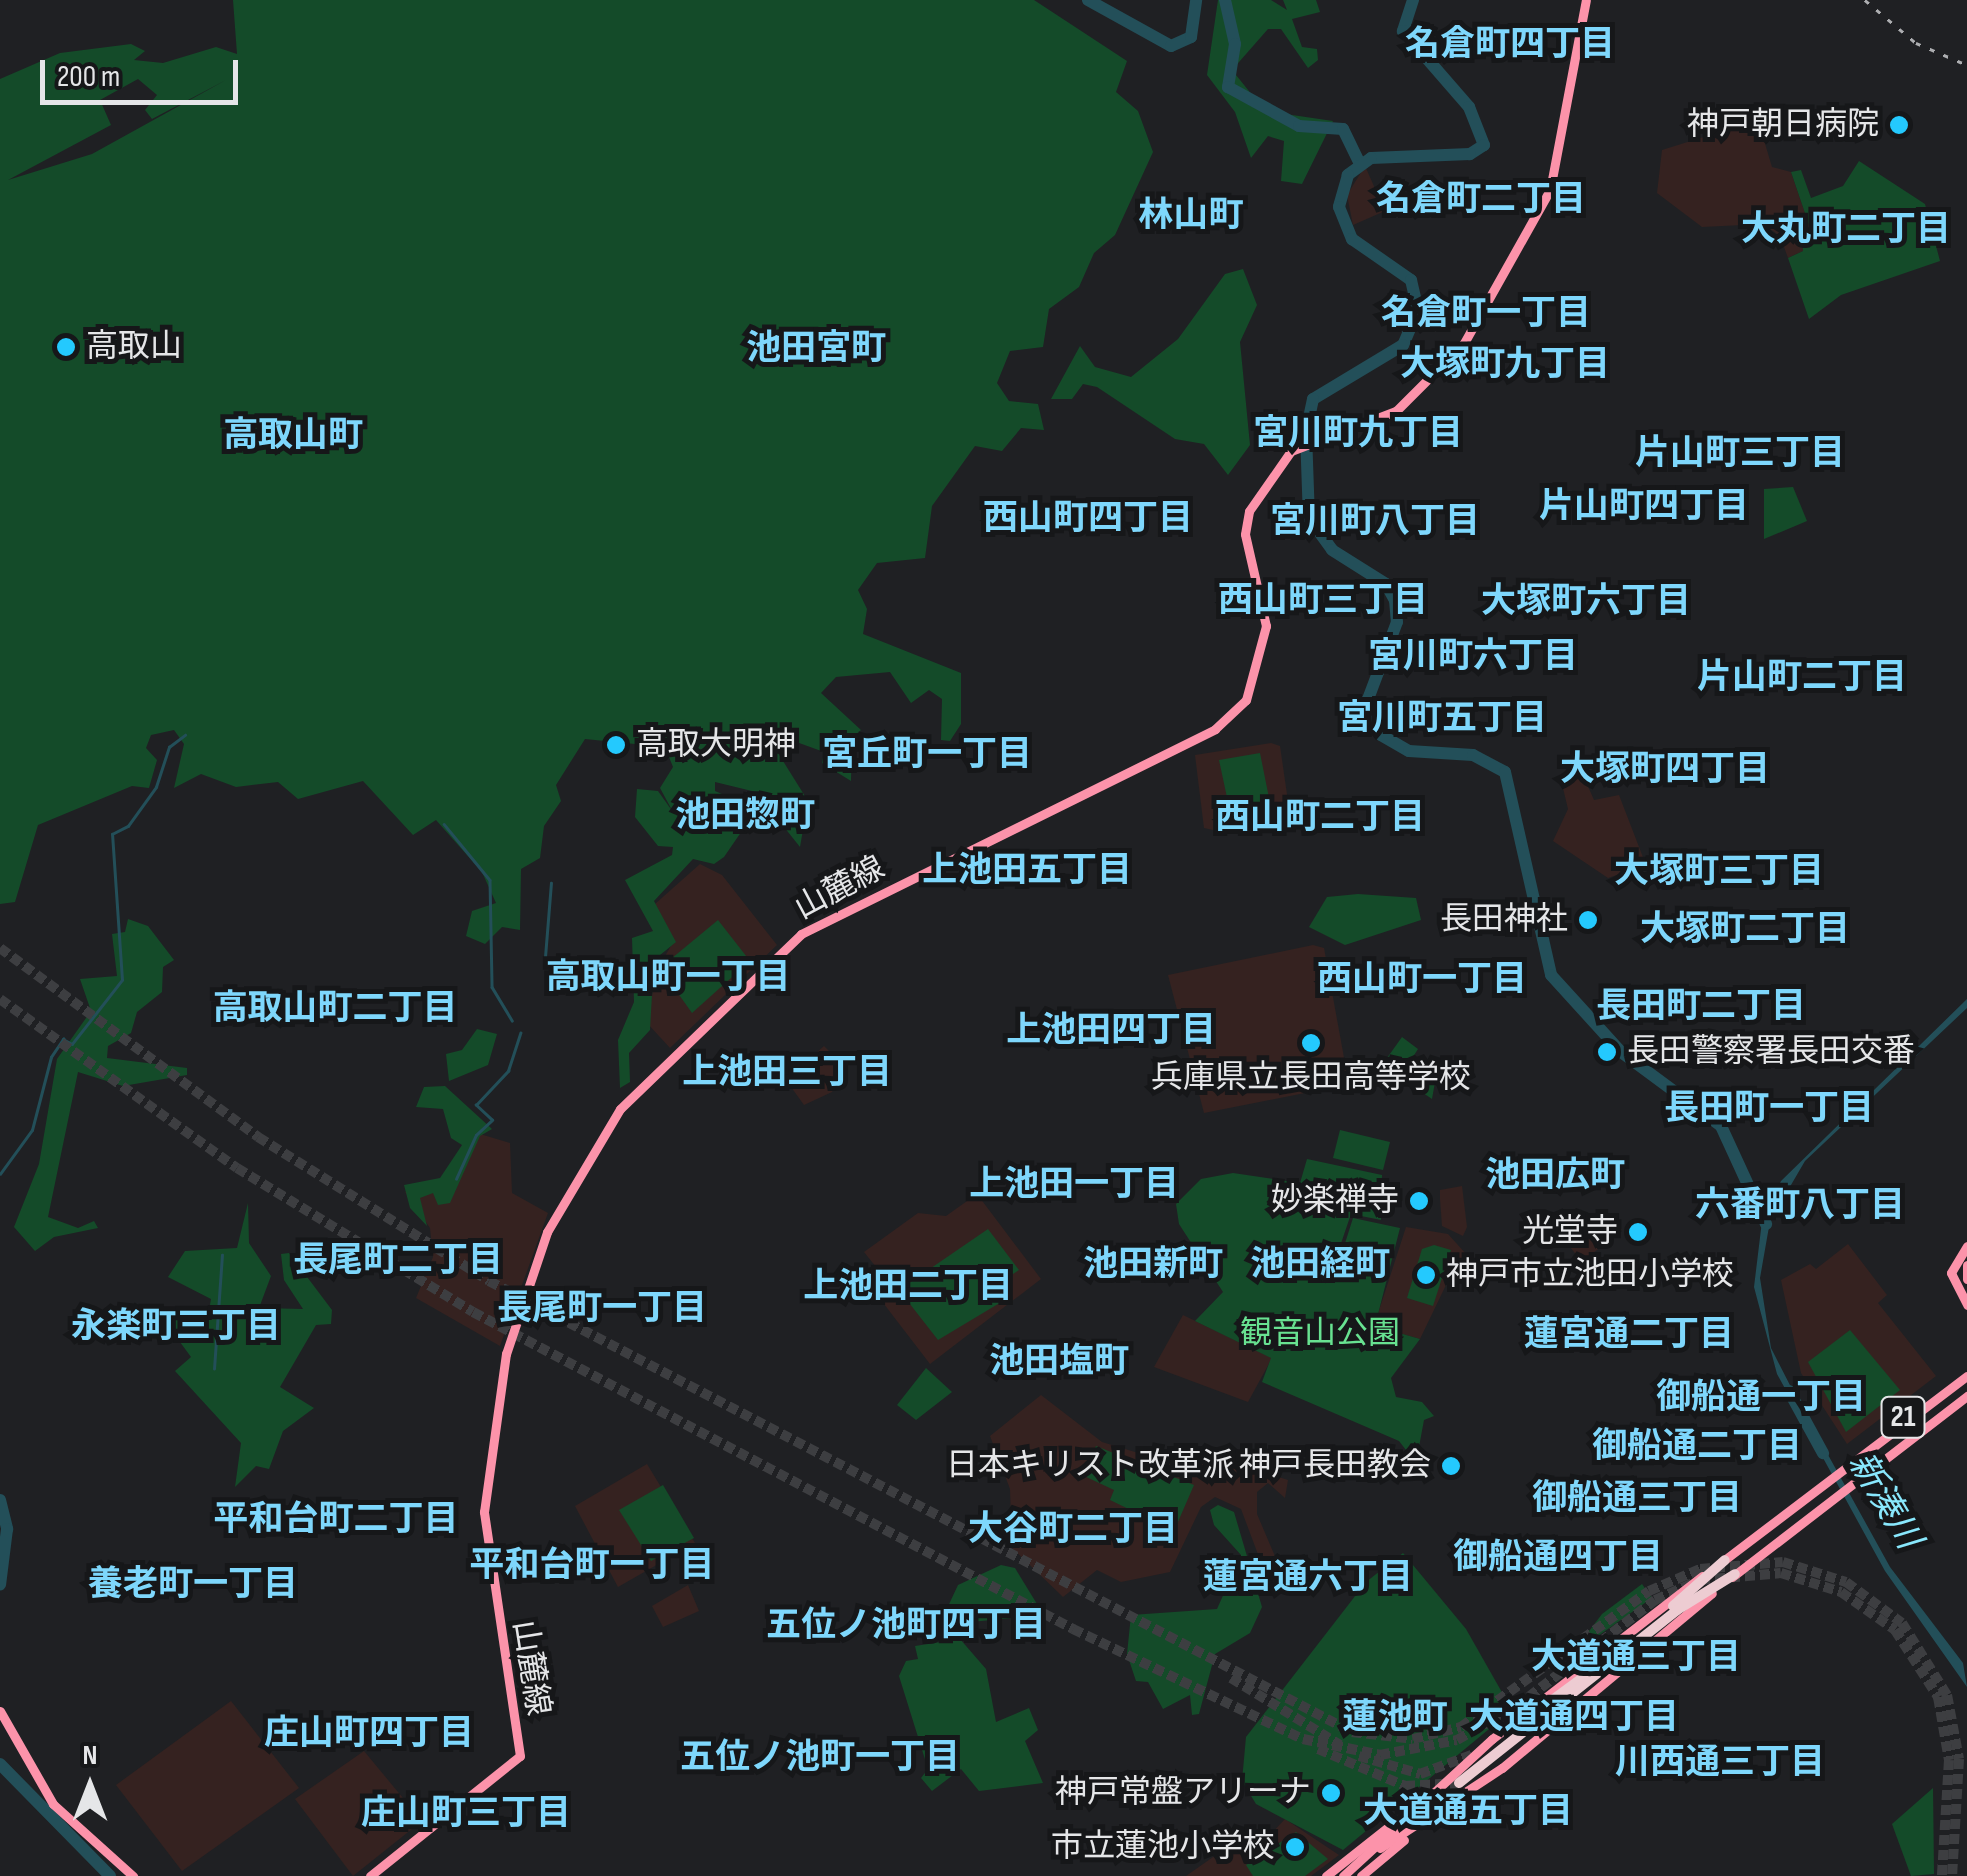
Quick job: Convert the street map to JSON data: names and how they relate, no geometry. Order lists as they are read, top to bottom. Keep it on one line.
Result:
{"streets":{"main road":["山麓線","21"]},"districts":["名倉町四丁目","名倉町二丁目","林山町","大丸町二丁目","名倉町一丁目","池田宮町","大塚町九丁目","宮川町九丁目","高取山町","片山町三丁目","片山町四丁目","西山町四丁目","宮川町八丁目","西山町三丁目","大塚町六丁目","宮川町六丁目","片山町二丁目","宮川町五丁目","宮丘町一丁目","大塚町四丁目","池田惣町","西山町二丁目","上池田五丁目","大塚町三丁目","大塚町二丁目","高取山町一丁目","西山町一丁目","長田町二丁目","高取山町二丁目","上池田四丁目","上池田三丁目","長田町一丁目","池田広町","上池田一丁目","六番町八丁目","長尾町二丁目","池田新町","池田経町","上池田二丁目","長尾町一丁目","永楽町三丁目","蓮宮通二丁目","池田塩町","御船通一丁目","御船通二丁目","御船通三丁目","平和台町二丁目","大谷町二丁目","御船通四丁目","平和台町一丁目","蓮宮通六丁目","養老町一丁目","五位ノ池町四丁目","大道通三丁目","蓮池町","大道通四丁目","庄山町四丁目","五位ノ池町一丁目","川西通三丁目","大道通五丁目","庄山町三丁目"],"water":["新湊川"],"parks":["観音山公園"],"places":["神戸朝日病院","高取山","高取大明神","長田神社","兵庫県立長田高等学校","長田警察署長田交番","妙楽禅寺","光堂寺","神戸市立池田小学校","日本キリスト改革派 神戸長田教会","神戸常盤アリーナ","市立蓮池小学校"],"scale_bar":"200 m","north":"top"}
